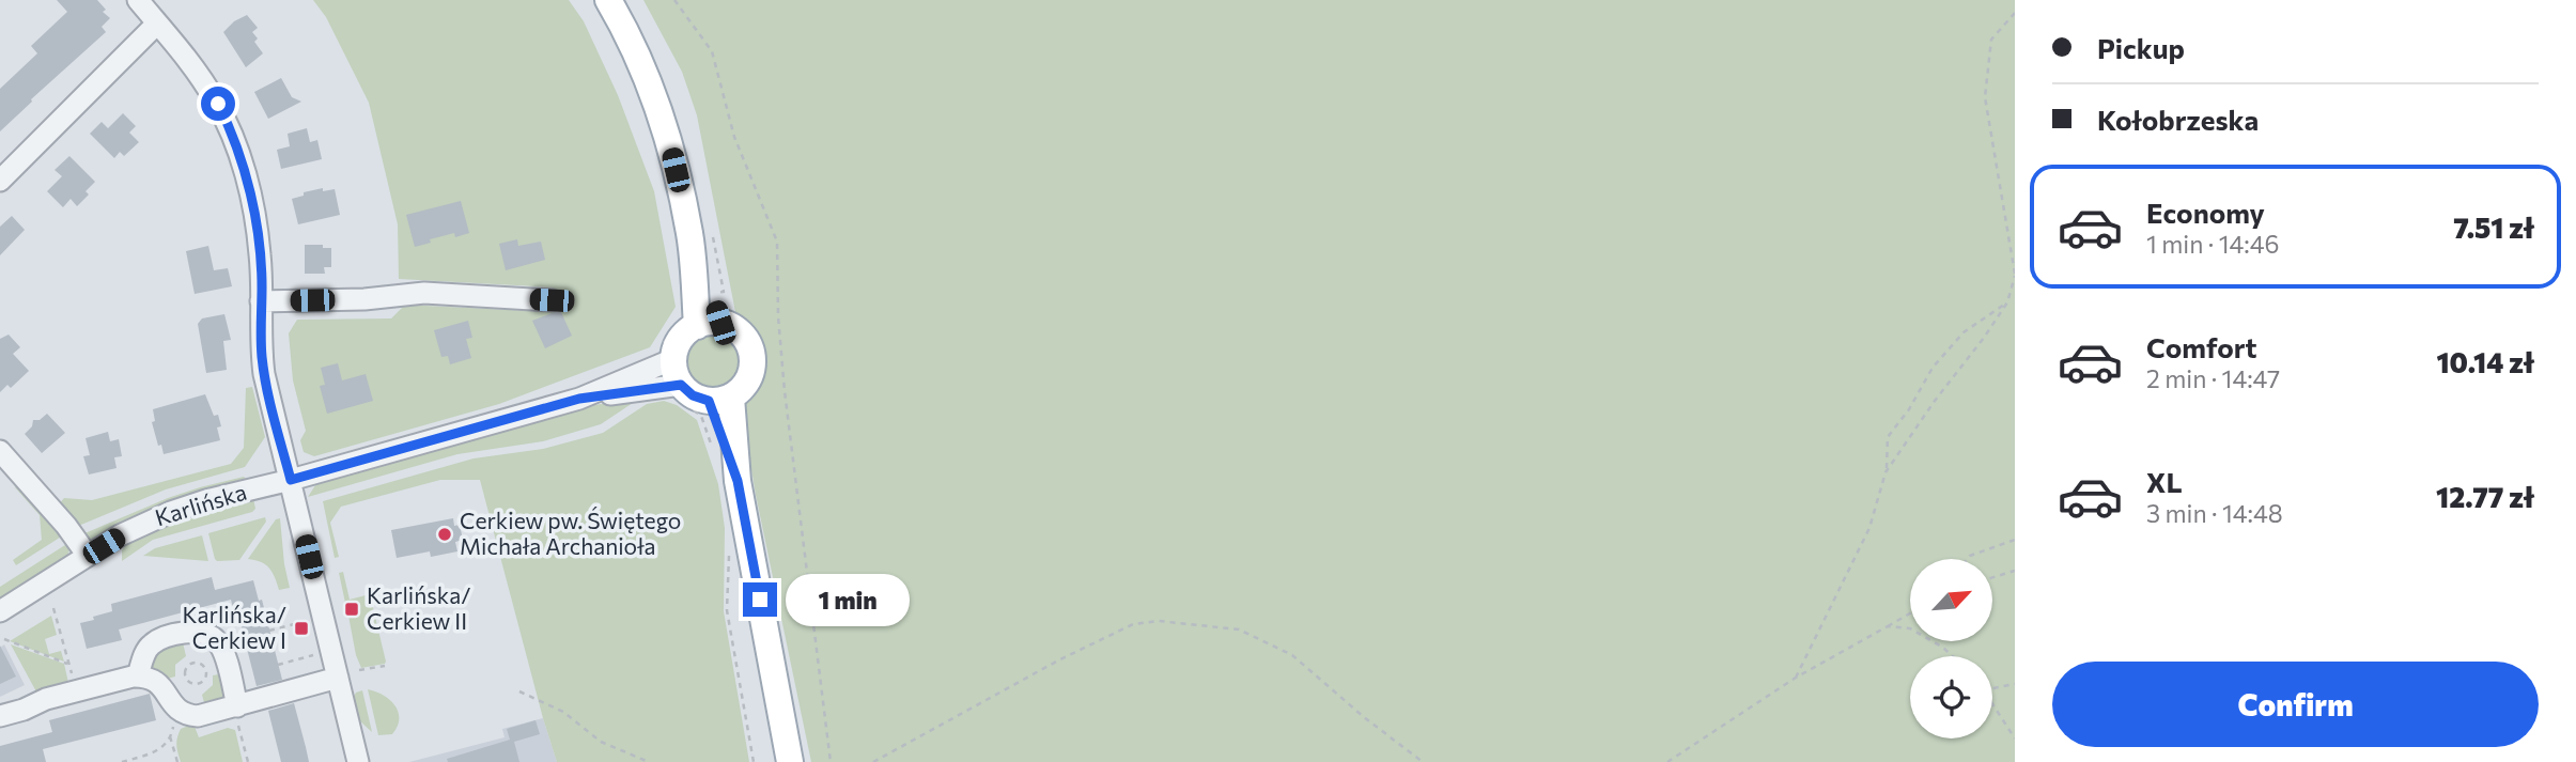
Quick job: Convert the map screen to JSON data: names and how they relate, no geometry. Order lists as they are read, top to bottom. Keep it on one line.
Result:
{"streets":{"street":["Karlińska"]},"places":{"other":["Cerkiew pw. Świętego Michała Archanioła"],"transit":["Karlińska/ Cerkiew II","Karlińska/ Cerkiew I"]},"north":"top right","page":{"banner":["Pickup","Kołobrzeska"],"list":[{"name":"Economy","note":"1 min · 14:46","value":"7.51 zł"},{"name":"Comfort","note":"2 min · 14:47","value":"10.14 zł"},{"name":"XL","note":"3 min · 14:48","value":"12.77 zł"}],"bubble":"1 min","buttons":"Confirm"}}
